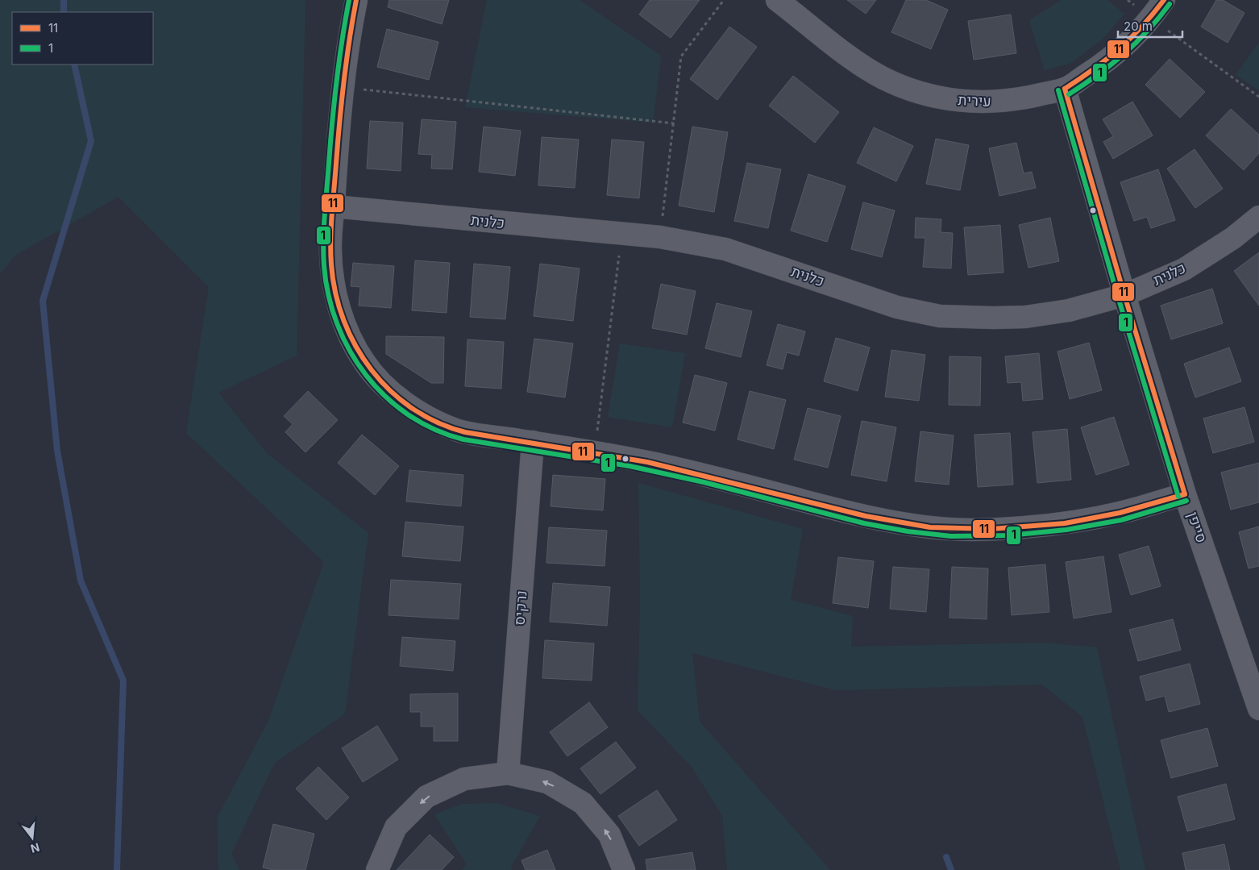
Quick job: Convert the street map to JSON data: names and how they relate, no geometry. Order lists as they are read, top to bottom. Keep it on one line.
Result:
{"streets":{"street":["עירית","כלנית","סייפן","נרקיס"]},"crossings":[["עירית","סייפן"],["כלנית","סייפן"]],"lines":["transit line 11","transit line 1"],"legend":["11","1"],"scale_bar":"20 m","north":"bottom"}
